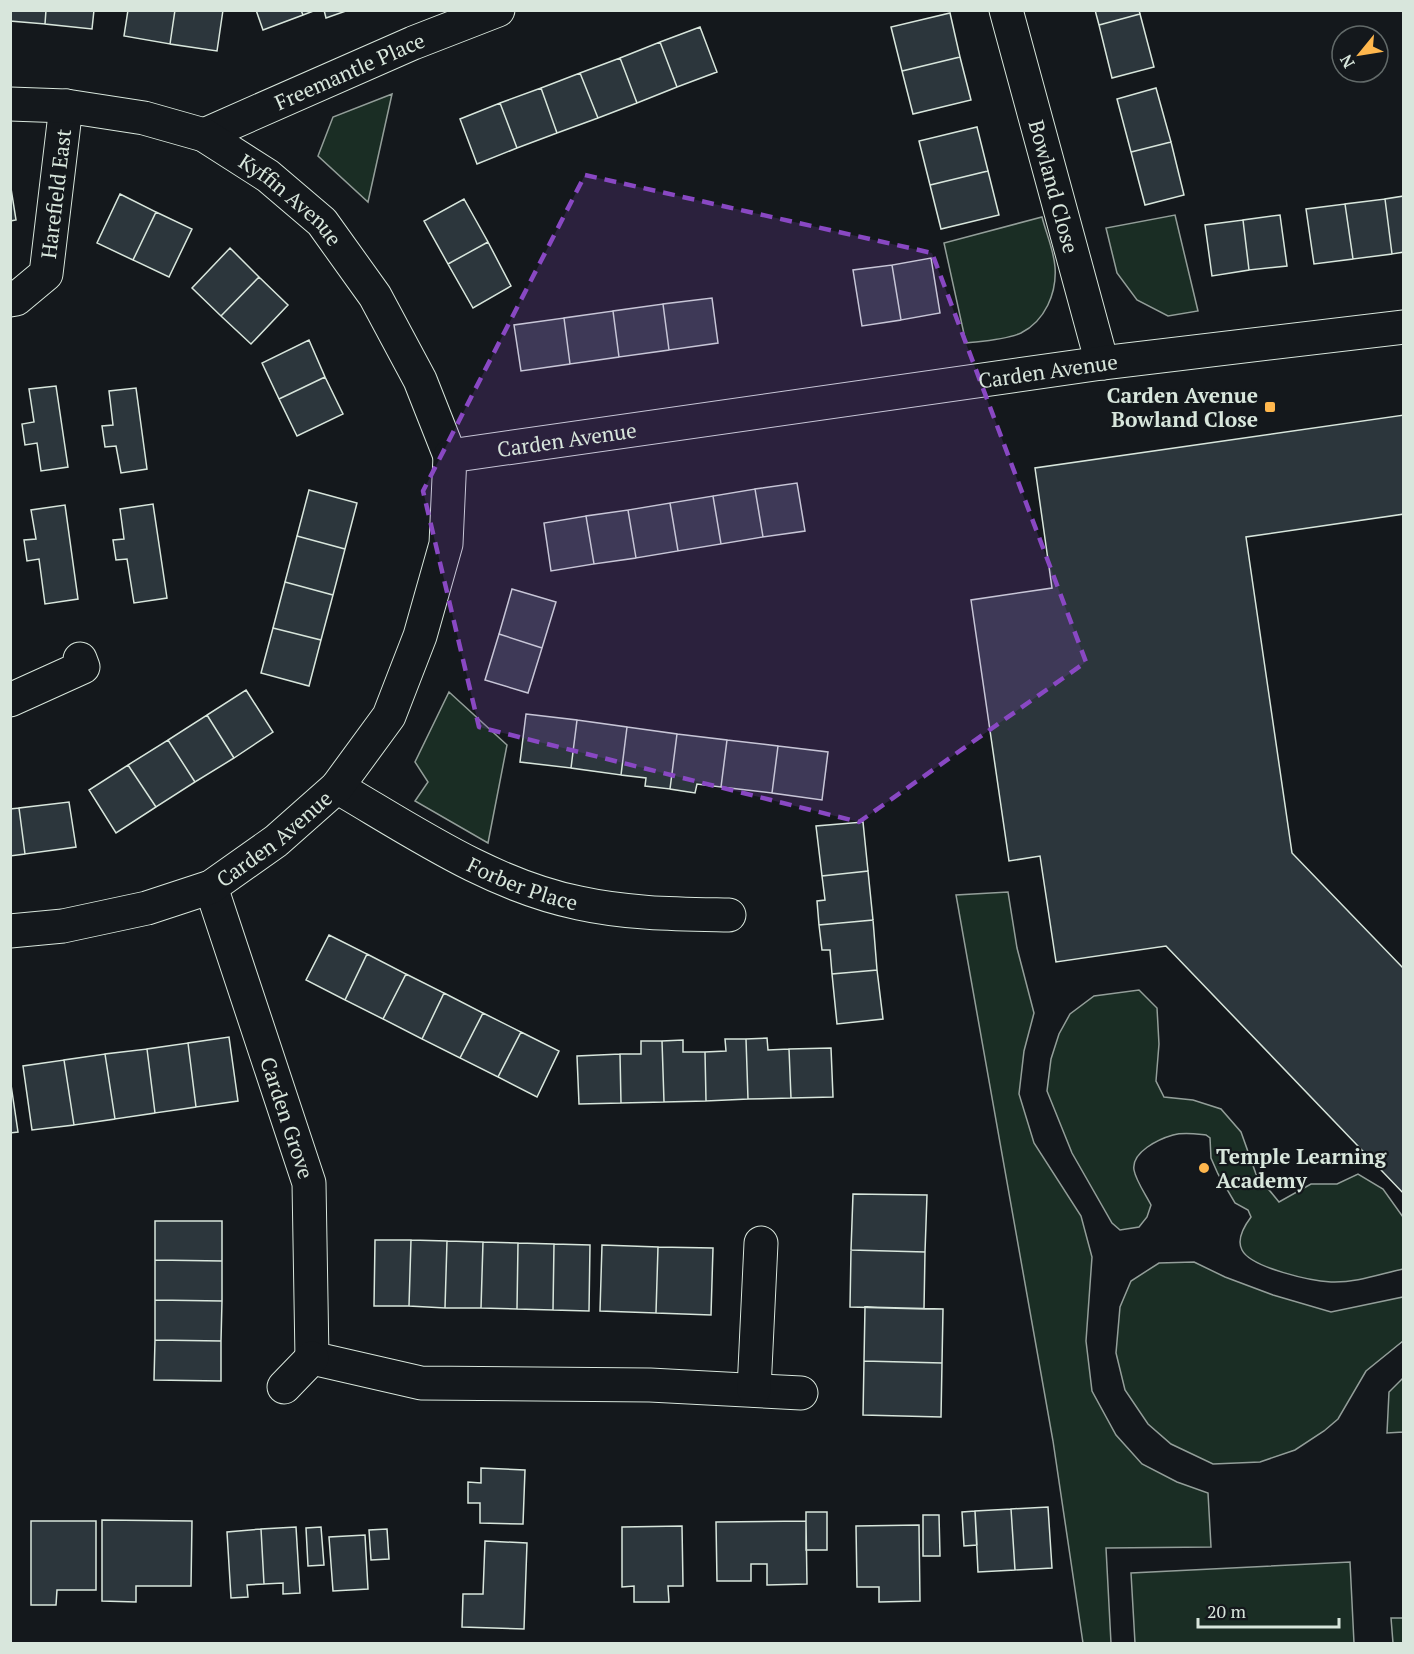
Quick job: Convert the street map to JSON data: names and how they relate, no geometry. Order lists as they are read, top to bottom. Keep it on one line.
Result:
{"streets":{"street":["Freemantle Place","Bowland Close","Harefield East","Kyffin Avenue","Carden Avenue","Forber Place","Carden Grove"]},"crossings":[["Freemantle Place","Kyffin Avenue"],["Bowland Close","Carden Avenue"],["Harefield East","Kyffin Avenue"],["Kyffin Avenue","Carden Avenue"],["Carden Avenue","Forber Place"],["Carden Avenue","Carden Grove"]],"places":{"transit":["Carden Avenue Bowland Close"],"other":["Temple Learning Academy"]},"scale_bar":"20 m","north":"bottom left"}
